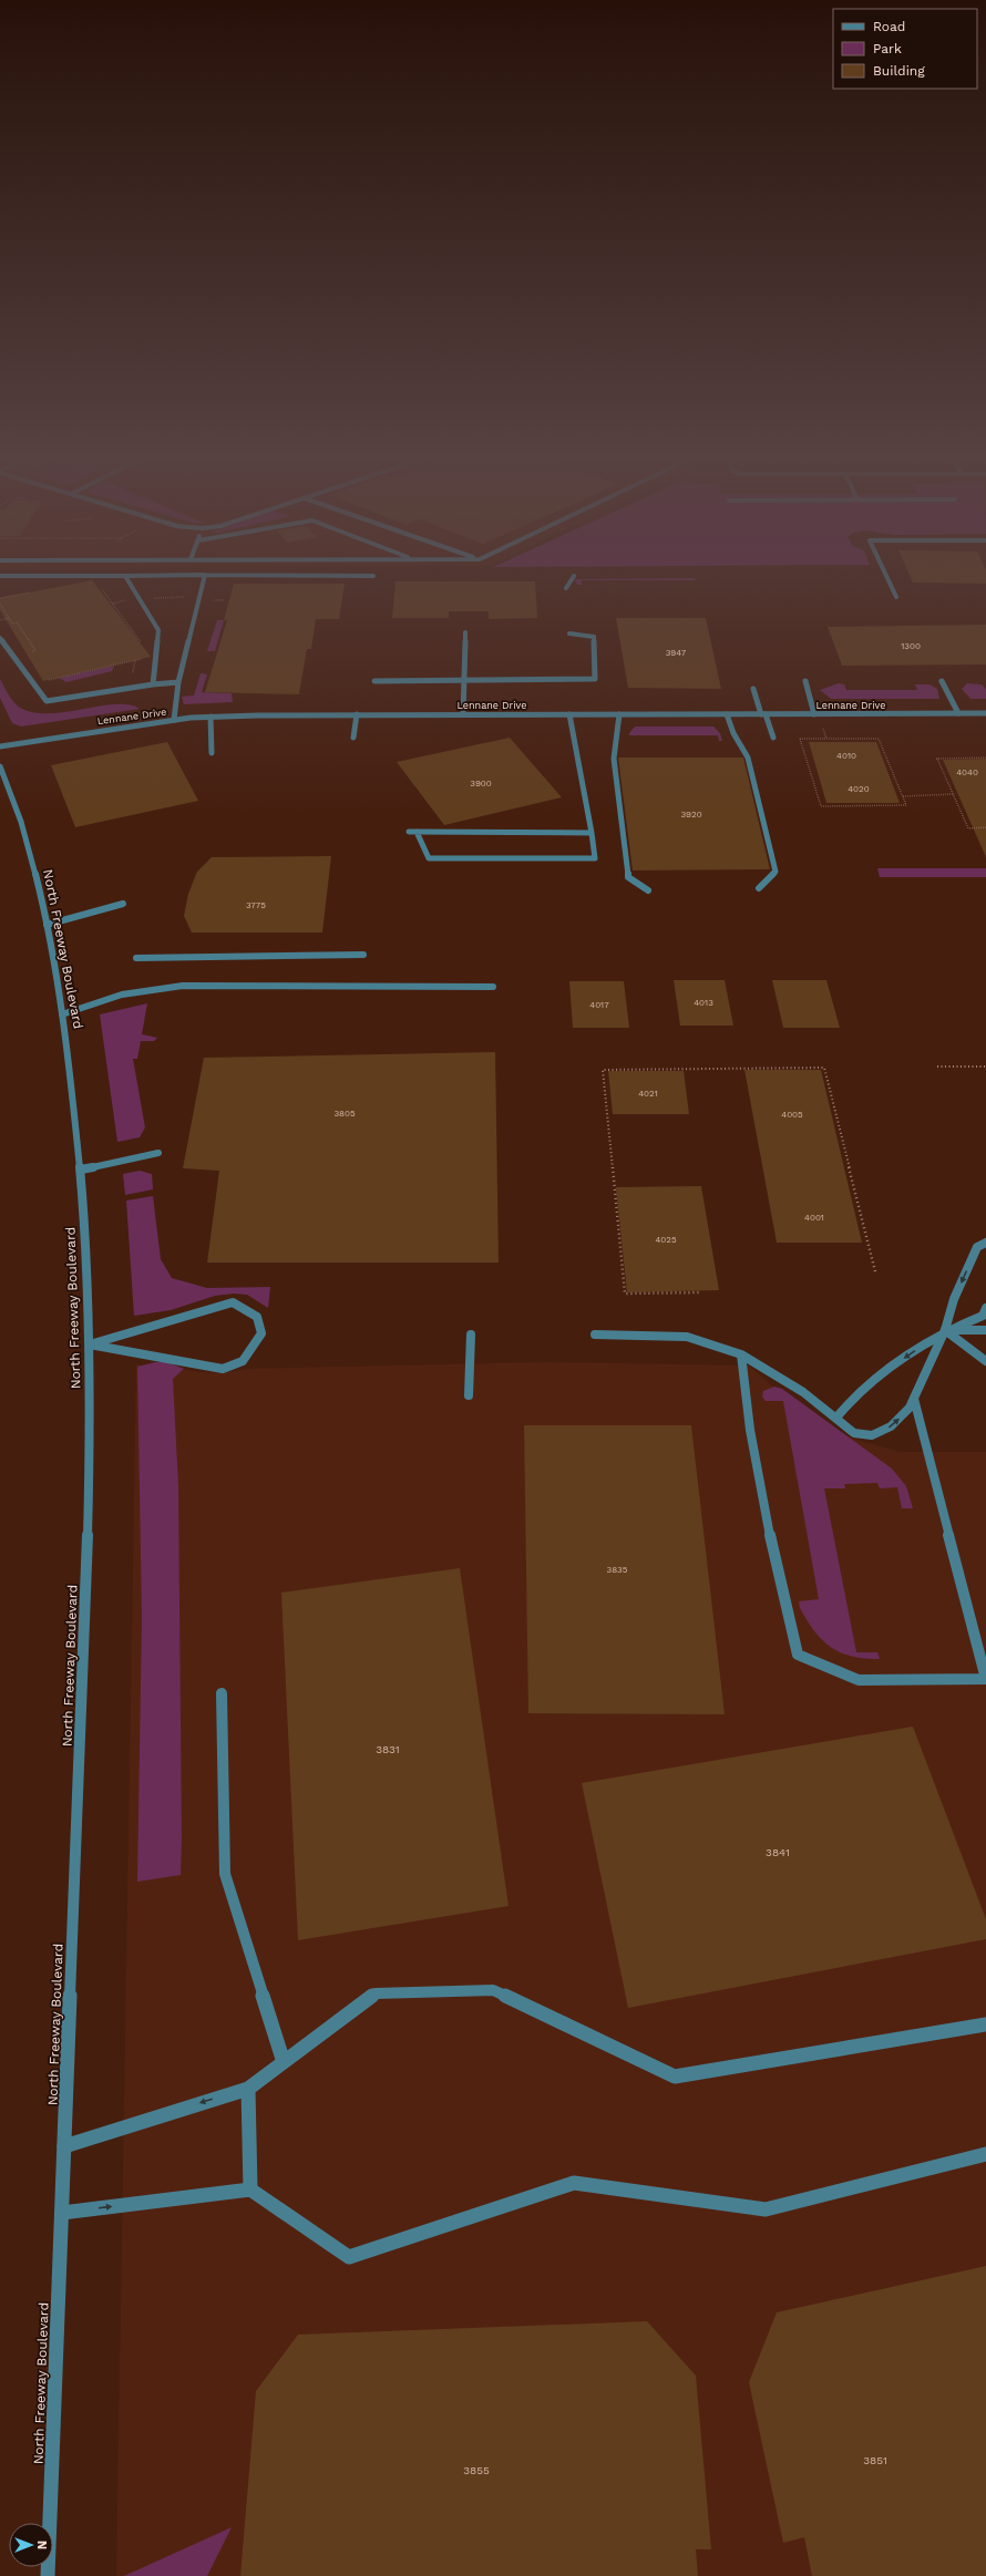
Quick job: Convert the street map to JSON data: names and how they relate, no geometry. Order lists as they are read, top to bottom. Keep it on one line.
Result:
{"streets":{"street":["Lennane Drive","North Freeway Boulevard"]},"house_numbers":["1300","3947","4010","4040","3900","4020","3920","3775","4013","4017","4021","3805","4005","4001","4025","3835","3831","3841","3851","3855"],"legend":["Road","Park","Building"],"north":"right"}
